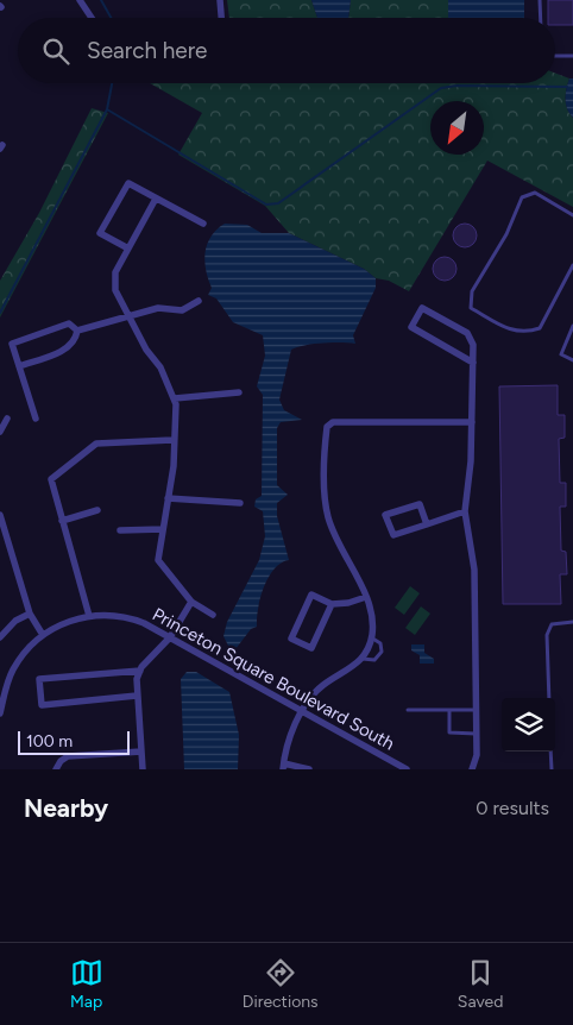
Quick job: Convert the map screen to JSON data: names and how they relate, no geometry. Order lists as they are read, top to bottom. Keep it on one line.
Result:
{"streets":{"street":["Princeton Square Boulevard South"]},"scale_bar":"100 m","north":"bottom left","page":{"search":"Search here","scale":"100 m","heading":["Nearby","0 results"],"nav":["Map","Directions","Saved"]}}
